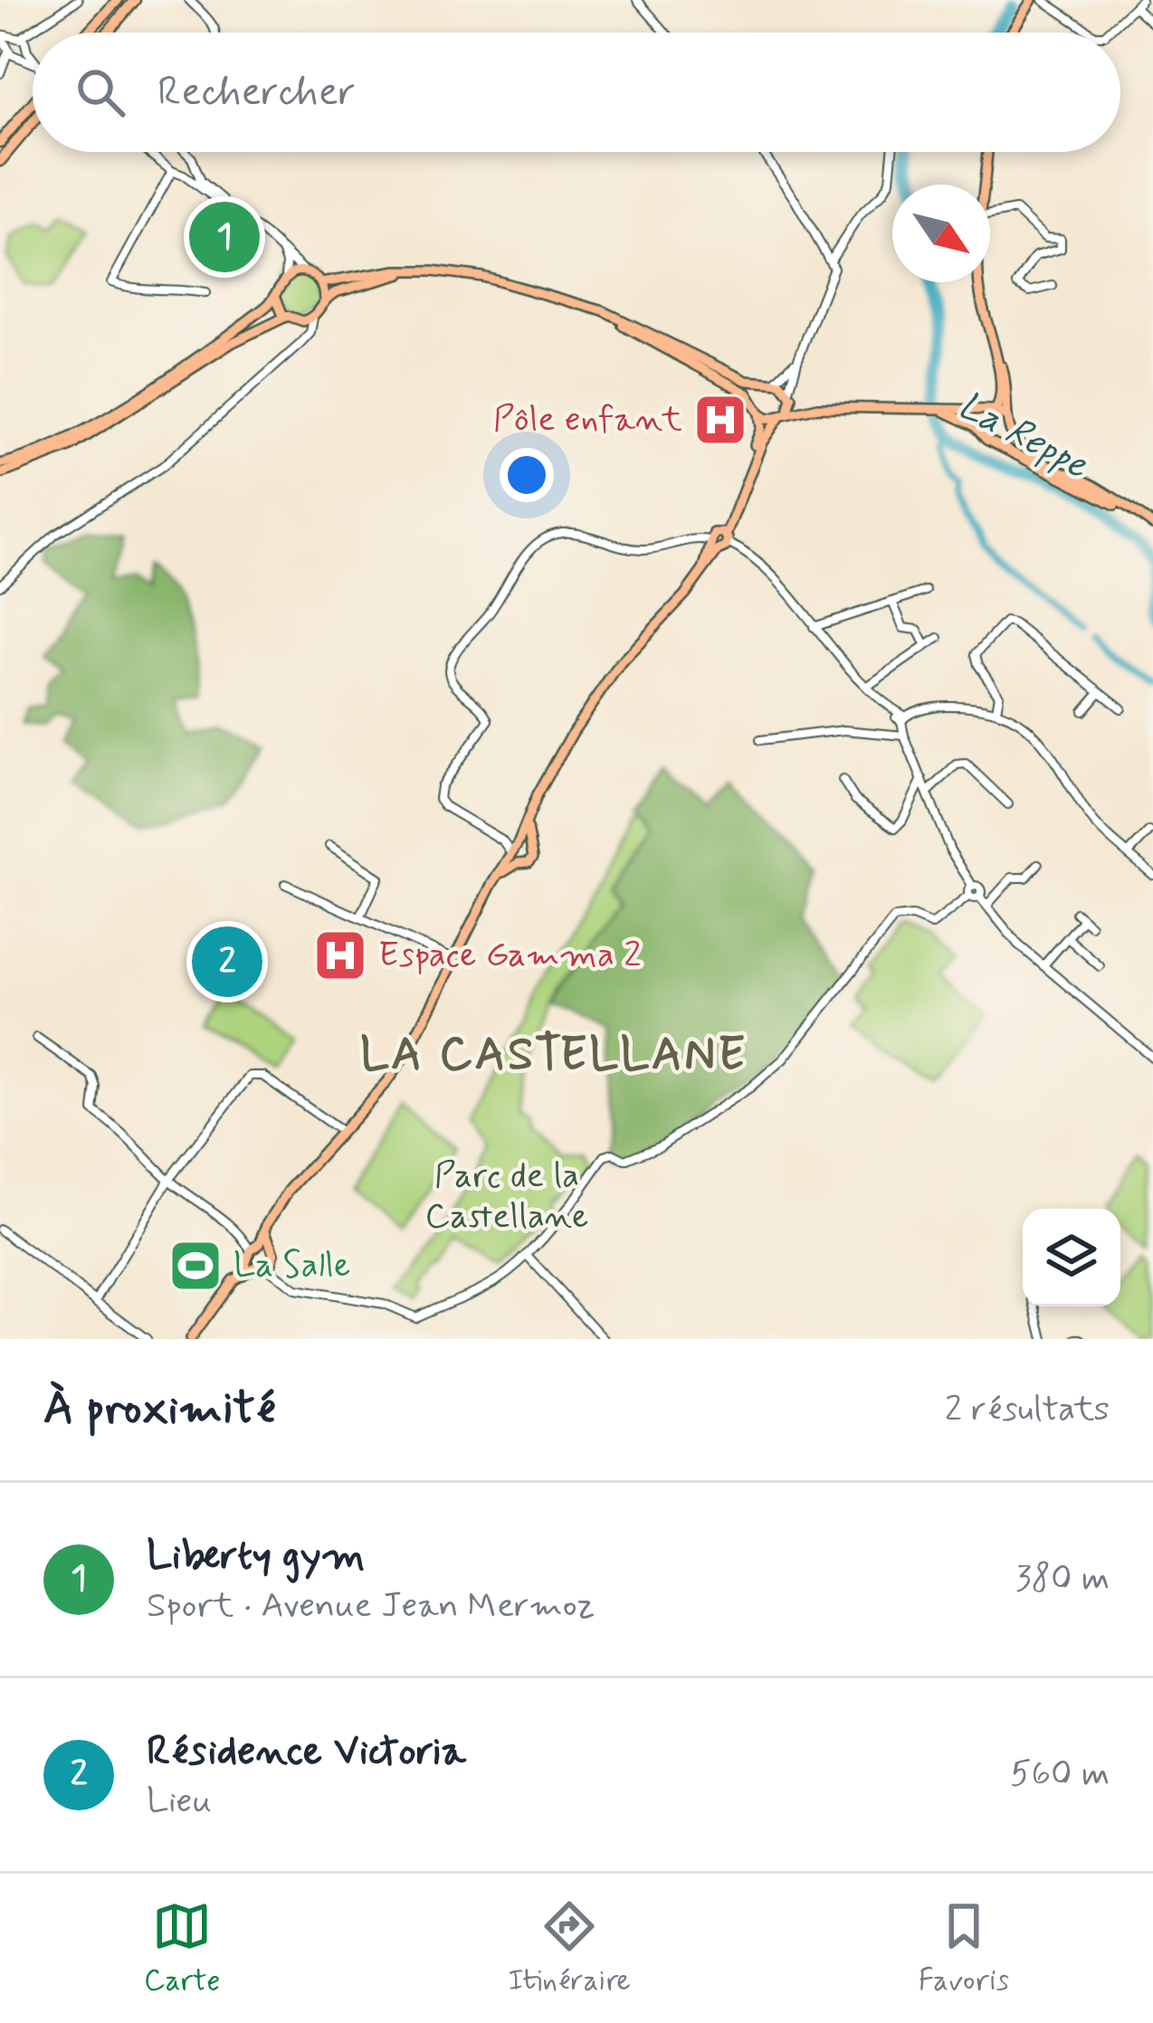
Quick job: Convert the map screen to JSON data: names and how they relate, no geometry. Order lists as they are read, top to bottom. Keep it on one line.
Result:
{"districts":["LA CASTELLANE"],"water":["La Reppe"],"parks":["Parc de la Castellane"],"places":{"hospital":["Pôle enfant","Espace Gamma 2"],"sports":["La Salle"]},"north":"bottom right","page":{"search":"Rechercher","pins":["1","2"],"heading":["À proximité","2 résultats"],"list":[{"mark":"1","name":"Liberty gym","note":"Sport · Avenue Jean Mermoz","value":"380 m"},{"mark":"2","name":"Résidence Victoria","note":"Lieu","value":"560 m"}],"nav":["Carte","Itinéraire","Favoris"]}}
